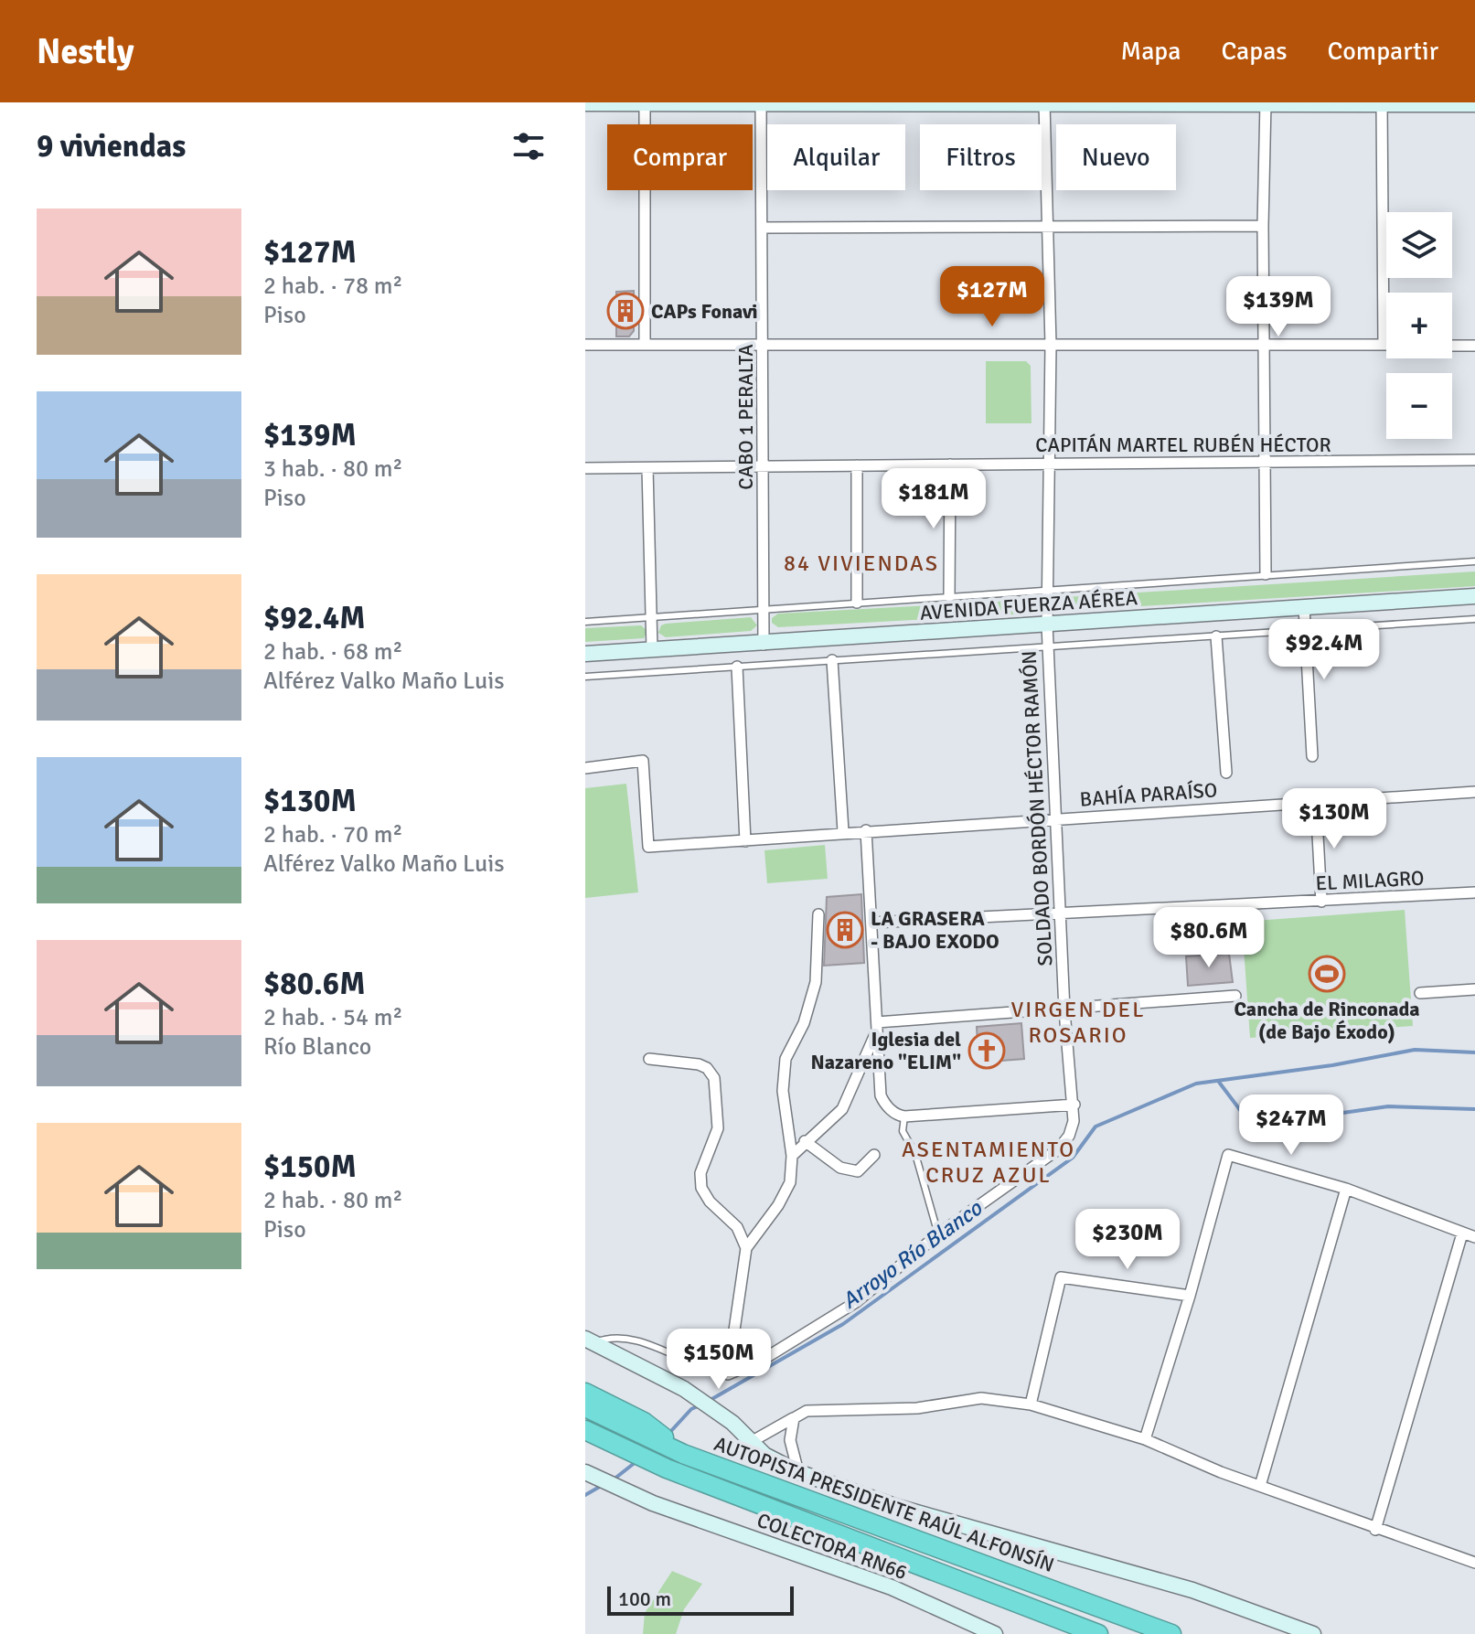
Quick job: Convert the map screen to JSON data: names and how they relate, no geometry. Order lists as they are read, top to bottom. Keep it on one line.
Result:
{"streets":{"highway":["AUTOPISTA PRESIDENTE RAÚL ALFONSÍN"],"street":["CABO 1 PERALTA","CAPITÁN MARTEL RUBÉN HÉCTOR","AVENIDA FUERZA AÉREA","BAHÍA PARAÍSO","SOLDADO BORDÓN HÉCTOR RAMÓN","EL MILAGRO","COLECTORA RN66"]},"crossings":[["CABO 1 PERALTA","CAPITÁN MARTEL RUBÉN HÉCTOR"],["CABO 1 PERALTA","AVENIDA FUERZA AÉREA"],["CAPITÁN MARTEL RUBÉN HÉCTOR","SOLDADO BORDÓN HÉCTOR RAMÓN"],["AVENIDA FUERZA AÉREA","SOLDADO BORDÓN HÉCTOR RAMÓN"],["BAHÍA PARAÍSO","SOLDADO BORDÓN HÉCTOR RAMÓN"],["SOLDADO BORDÓN HÉCTOR RAMÓN","EL MILAGRO"]],"districts":["84 VIVIENDAS","VIRGEN DEL ROSARIO","ASENTAMIENTO CRUZ AZUL"],"water":["Arroyo Río Blanco"],"places":{"building":["CAPs Fonavi","LA GRASERA - BAJO EXODO"],"sports":["Cancha de Rinconada (de Bajo Éxodo)"],"church":["Iglesia del Nazareno \"ELIM\""]},"scale_bar":"100 m","page":{"header":"Nestly","nav":["Mapa","Capas","Compartir"],"heading":"9 viviendas","chip":["Comprar","Alquilar","Filtros","Nuevo"],"list":[{"name":"$127M","note":"2 hab. · 78 m² · Piso"},{"name":"$139M","note":"3 hab. · 80 m² · Piso"},{"name":"$92.4M","note":"2 hab. · 68 m² · Alférez Valko Maño Luis"},{"name":"$130M","note":"2 hab. · 70 m² · Alférez Valko Maño Luis"},{"name":"$80.6M","note":"2 hab. · 54 m² · Río Blanco"},{"name":"$150M","note":"2 hab. · 80 m² · Piso"}],"map_buttons":["+","−"],"price":["$127M","$139M","$181M","$92.4M","$130M","$80.6M","$247M","$230M","$150M"],"scale":"100 m"}}
